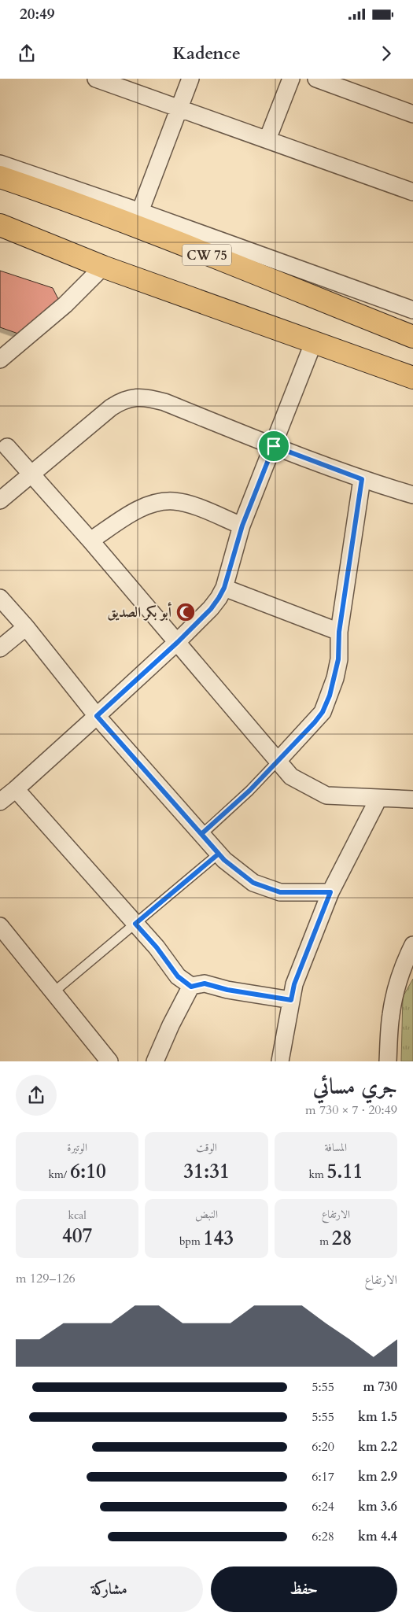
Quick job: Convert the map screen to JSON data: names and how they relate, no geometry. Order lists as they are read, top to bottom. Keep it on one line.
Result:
{"streets":{"main road":["CW 75"]},"places":{"mosque":["أبو بكر الصديق"]},"page":{"status":"20:49","header":"Kadence","heading":["جري مسائي","20:49 · 7 × 730 m"],"stats":[["المسافة","5.11 km"],["الوقت","31:31"],["الوتيرة","6:10 /km"],["الارتفاع","28 m"],["النبض","143 bpm"],["kcal","407"]],"chart":["الارتفاع","126–129 m"],"list":[{"name":"730 m","note":"5:55"},{"name":"1.5 km","note":"5:55"},{"name":"2.2 km","note":"6:20"},{"name":"2.9 km","note":"6:17"},{"name":"3.6 km","note":"6:24"},{"name":"4.4 km","note":"6:28"}],"buttons":["حفظ","مشاركة"]}}
